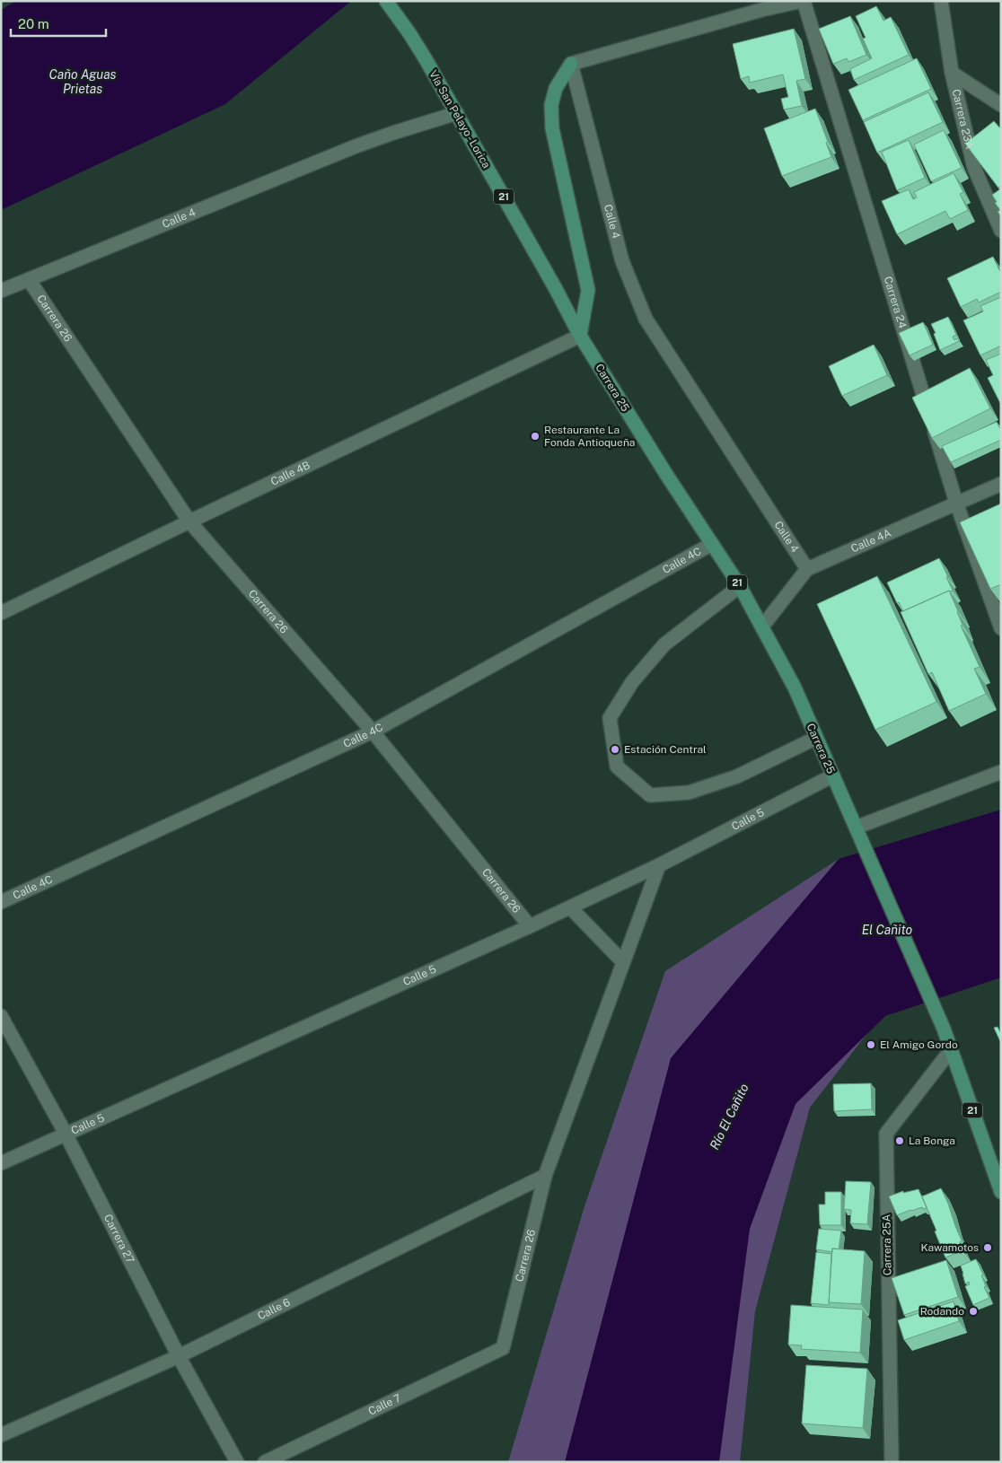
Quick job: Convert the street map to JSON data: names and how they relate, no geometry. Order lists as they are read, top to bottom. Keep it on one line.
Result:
{"streets":{"main road":["Vía San Pelayo - Lorica","21","Carrera 25"],"street":["Carrera 23A","Calle 4","Carrera 24","Carrera 26","Calle 4B","Calle 4A","Calle 4C","Calle 5","Carrera 27","Carrera 25A","Calle 6","Calle 7"]},"crossings":[["Vía San Pelayo - Lorica","Calle 4"],["Vía San Pelayo - Lorica","Carrera 25"],["Vía San Pelayo - Lorica","Calle 4B"],["Calle 4","Carrera 26"],["Calle 4","Calle 4A"],["Carrera 24","Calle 4A"],["Carrera 26","Calle 4B"],["Carrera 26","Calle 4C"],["Carrera 26","Calle 5"],["Carrera 26","Calle 6"],["Carrera 26","Calle 7"],["Carrera 25","Calle 4B"],["Carrera 25","Calle 4A"],["Carrera 25","Calle 4C"],["Carrera 25","Calle 5"],["Carrera 25","Carrera 25A"],["Calle 5","Carrera 27"],["Carrera 27","Calle 6"]],"water":["Caño Aguas Prietas","El Cañito","Río El Cañito"],"places":["Restaurante La Fonda Antioqueña","Estación Central","El Amigo Gordo","La Bonga","Kawamotos","Rodando"],"scale_bar":"20 m"}
